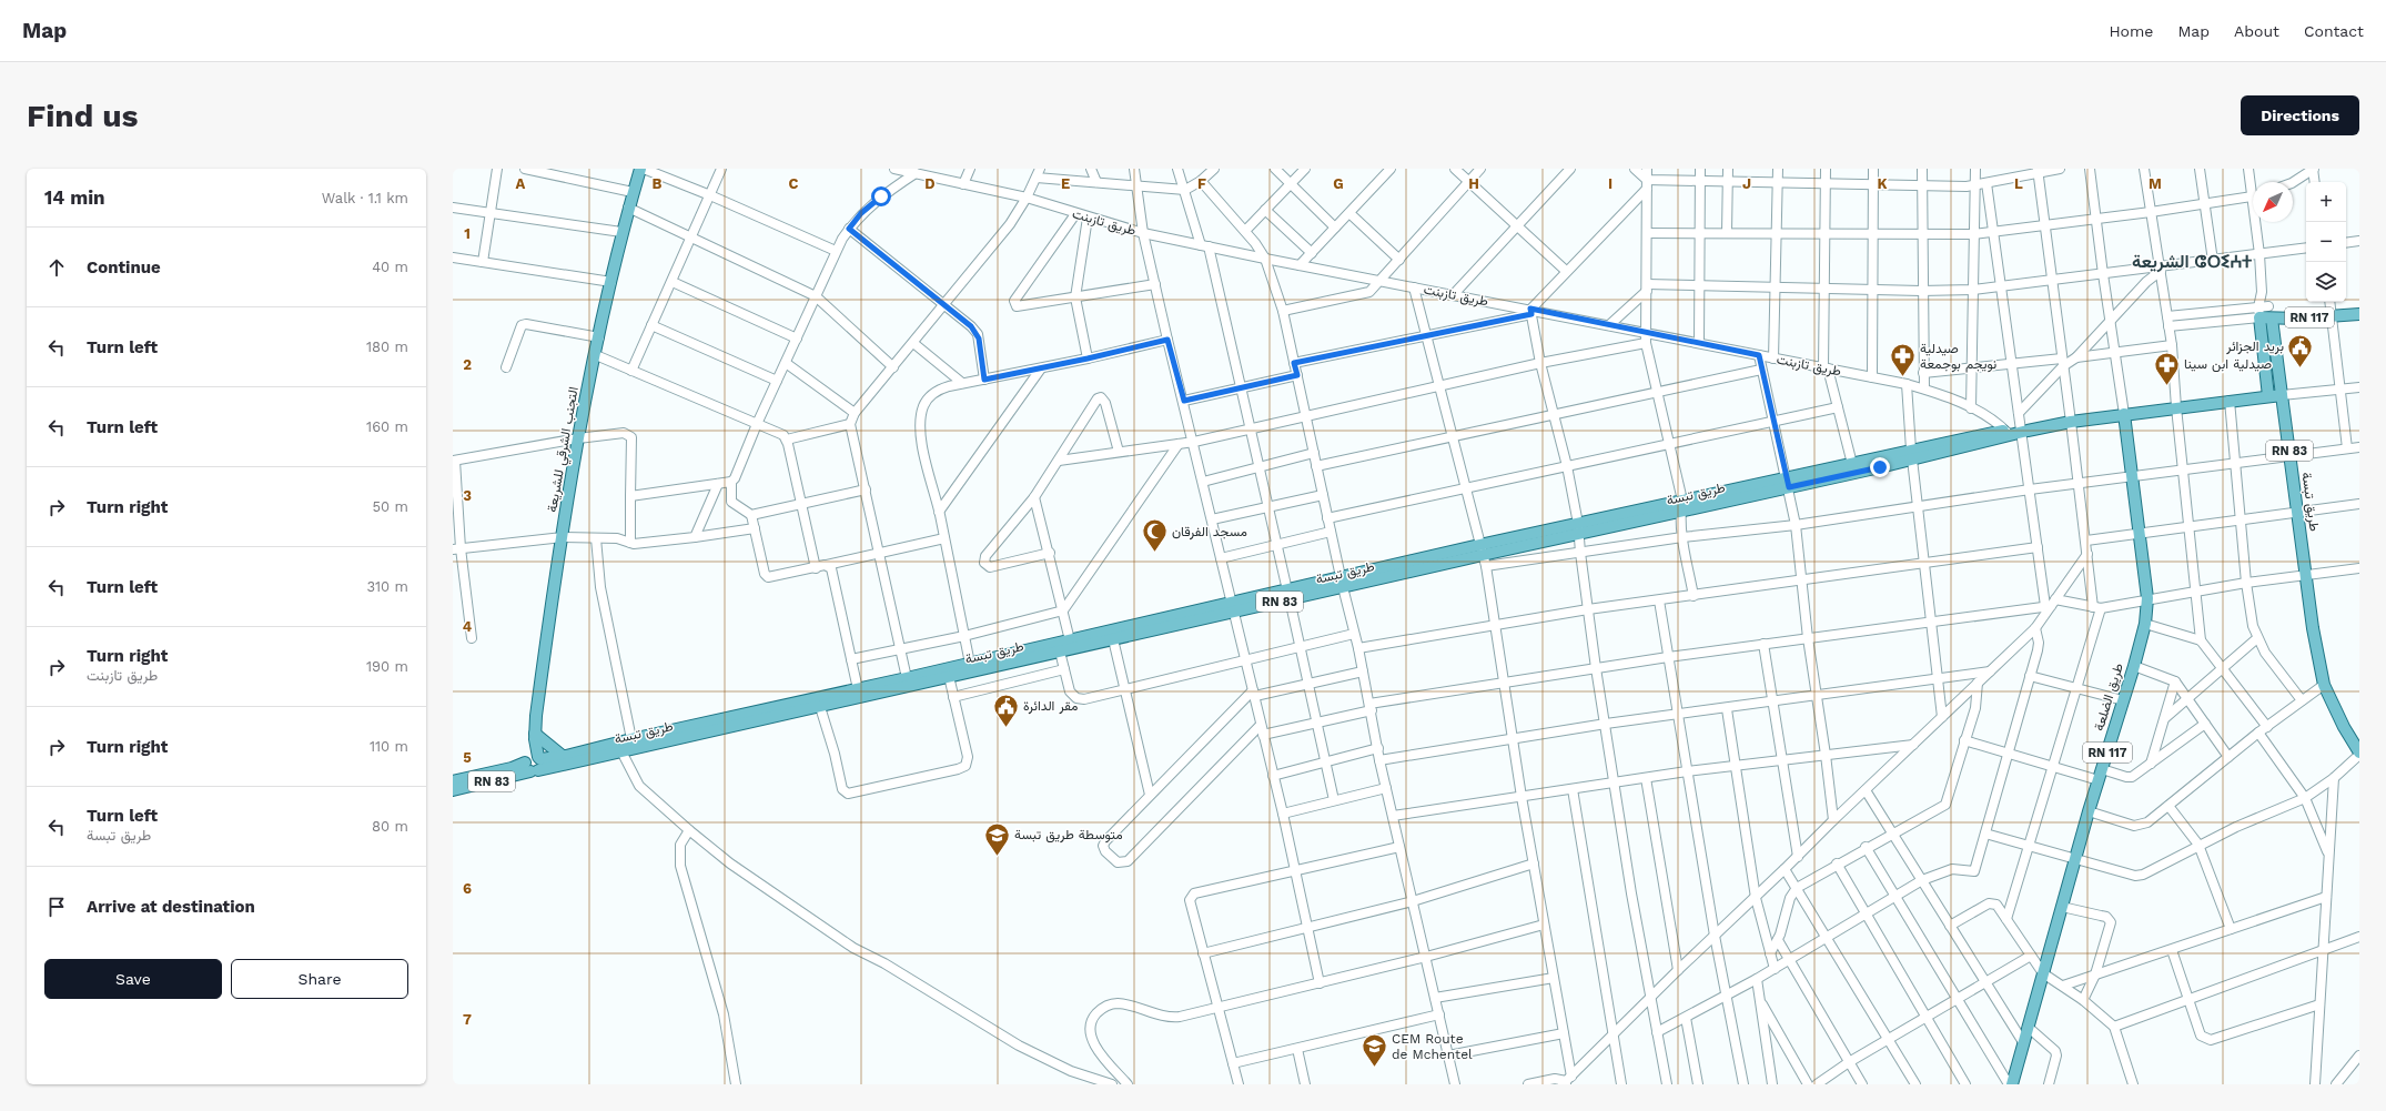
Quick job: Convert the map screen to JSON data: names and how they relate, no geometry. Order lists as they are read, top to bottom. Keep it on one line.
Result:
{"streets":{"main road":["RN 117","التجنب الشرقي للشريعة","RN 83","طريق تبسة","طريق الضلعة"],"street":["طريق تازبنت"]},"crossings":[["طريق تازبنت","طريق تبسة"],["RN 117","طريق تبسة"],["التجنب الشرقي للشريعة","طريق تبسة"],["طريق تبسة","طريق الضلعة"]],"districts":["الشريعة ⵛⵔⵉⵄⵜ"],"places":{"public building":["بريد الجزائر","مقر الدائرة"],"pharmacy":["صيدلية نويجم بوجمعة","صيدلية ابن سينا"],"mosque":["مسجد الفرقان"],"school or university":["متوسطة طريق تبسة","CEM Route de Mchentel"]},"north":"bottom left","page":{"header":"Map","nav":["Home","Map","About","Contact"],"buttons":["Directions",["Save","Share"]],"title":"Find us","heading":["14 min","Walk · 1.1 km"],"map_buttons":["+","−"],"list":[["Continue","40 m"],["Turn left","180 m"],["Turn left","160 m"],["Turn right","50 m"],["Turn left","310 m"],["Turn right","طريق تازبنت","190 m"],["Turn right","110 m"],["Turn left","طريق تبسة","80 m"],"Arrive at destination"]},"grid":{"columns":["A","B","C","D","E","F","G","H","I","J","K","L","M"],"rows":["1","2","3","4","5","6","7"]}}
